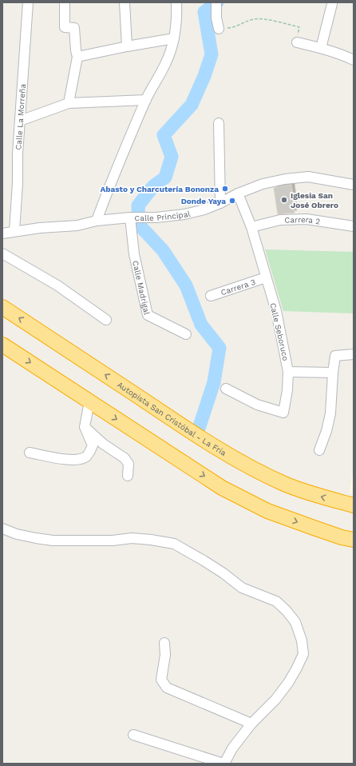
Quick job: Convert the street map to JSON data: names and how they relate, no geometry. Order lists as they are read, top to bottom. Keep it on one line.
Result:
{"streets":{"highway":["Autopista San Cristóbal - La Fría"],"street":["Calle La Morreña","Calle Principal","Carrera 2","Calle Madrigal","Carrera 3","Calle Seboruco"]},"crossings":[["Calle La Morreña","Calle Principal"],["Calle Principal","Calle Madrigal"],["Calle Principal","Calle Seboruco"],["Carrera 2","Calle Seboruco"],["Carrera 3","Calle Seboruco"]],"places":["Abasto y Charcutería Bononza","Iglesia San José Obrero","Donde Yaya"]}
